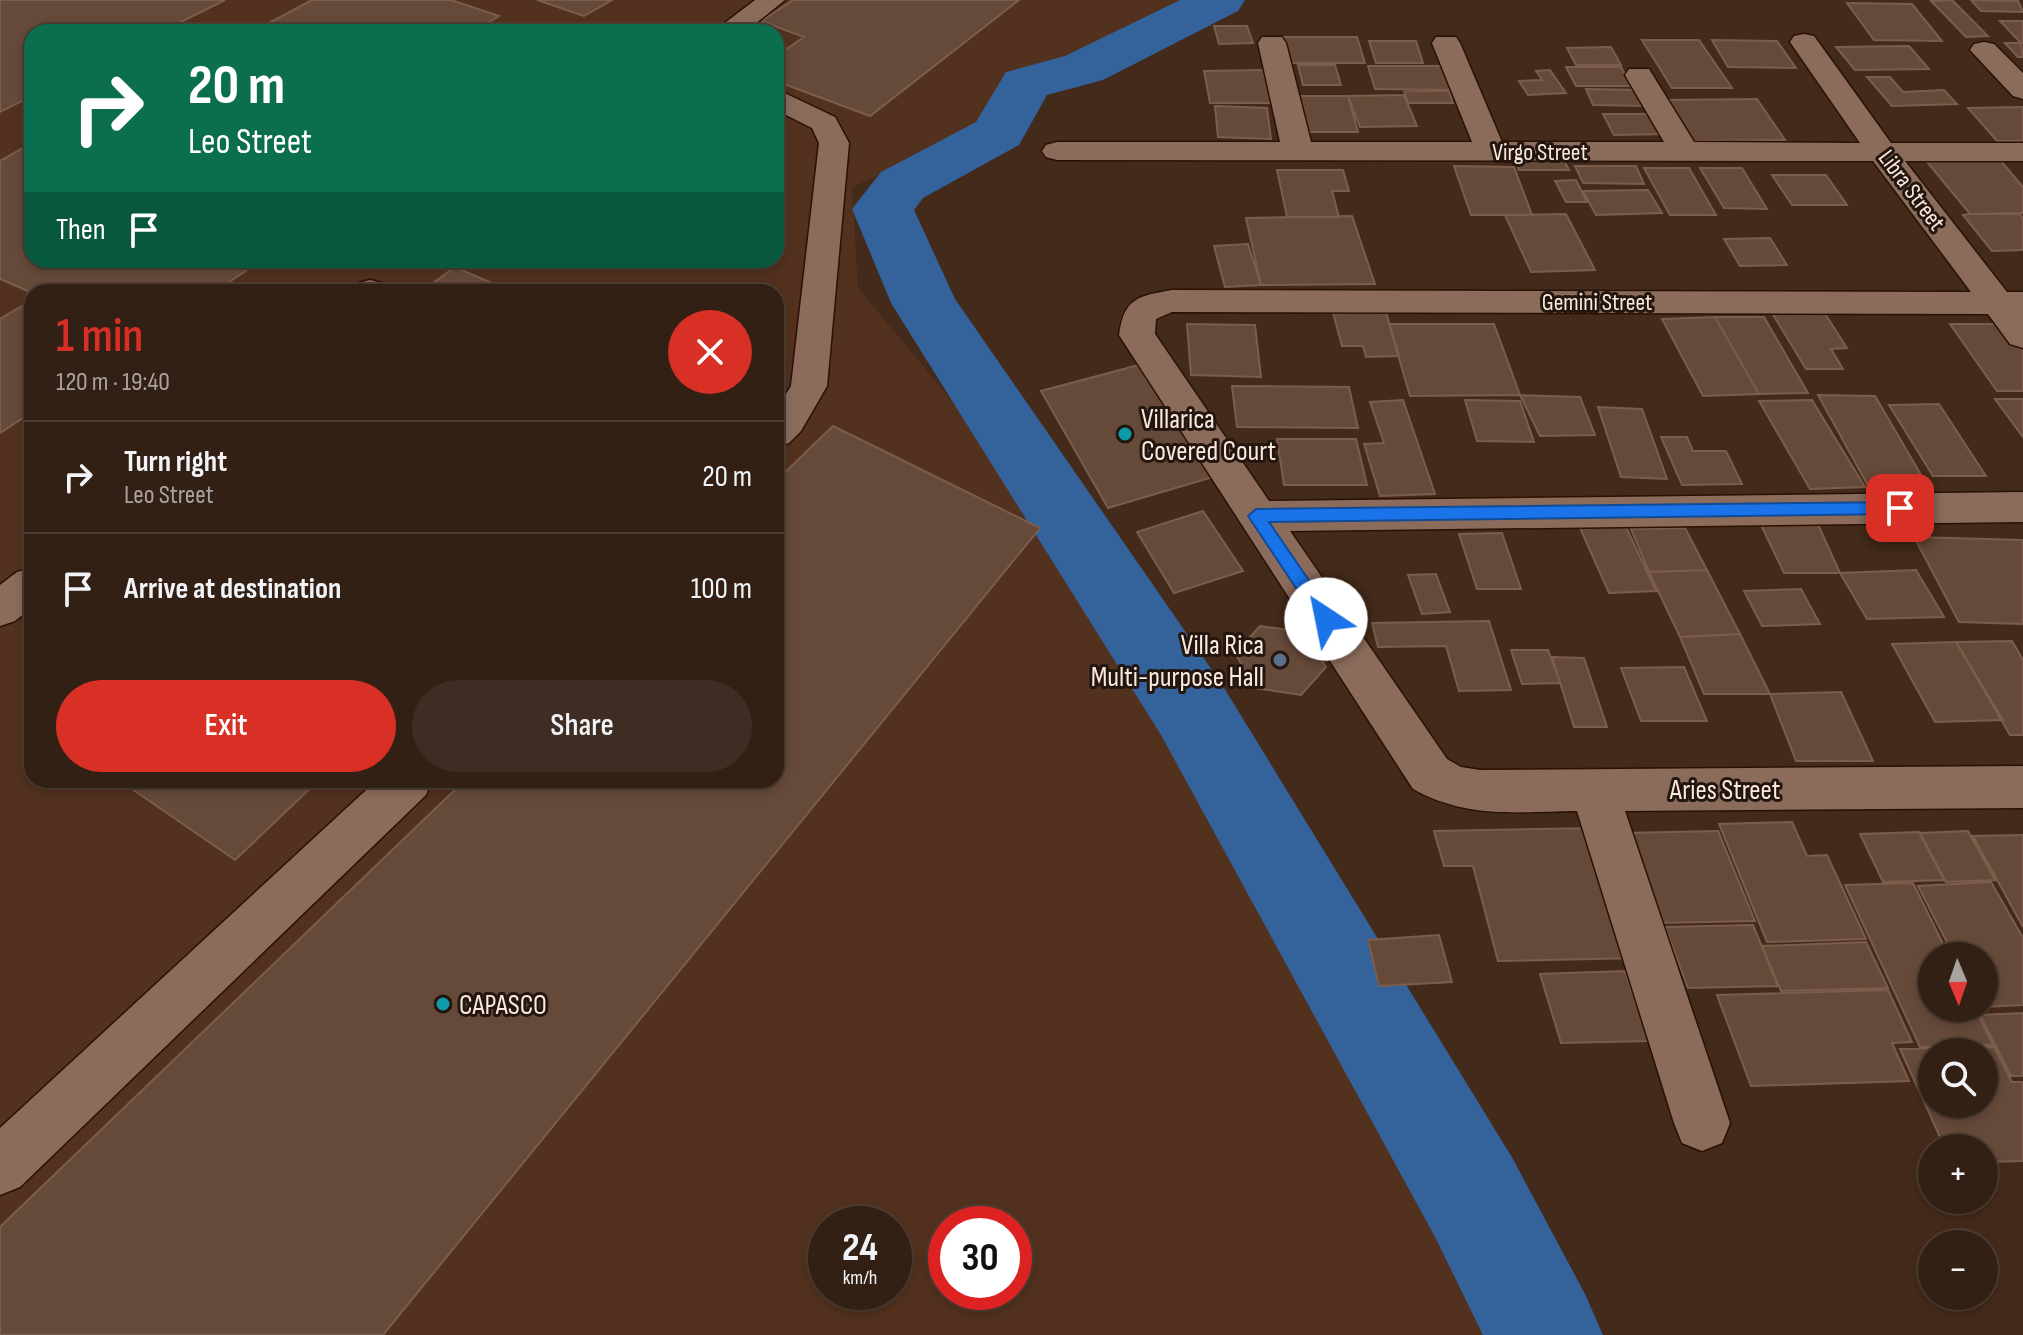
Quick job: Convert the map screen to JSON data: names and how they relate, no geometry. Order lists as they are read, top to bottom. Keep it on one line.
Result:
{"streets":{"street":["Virgo Street","Libra Street","Gemini Street","Aries Street"]},"crossings":[["Virgo Street","Libra Street"],["Libra Street","Gemini Street"],["Gemini Street","Aries Street"]],"places":["Villarica Covered Court","Villa Rica Multi-purpose Hall","CAPASCO"],"north":"bottom","page":{"turn":["20 m","Leo Street"],"then":"Then","heading":["1 min","120 m · 19:40"],"list":[{"name":"Turn right","note":"Leo Street","value":"20 m"},{"name":"Arrive at destination","value":"100 m"}],"buttons":["Exit","Share"],"map_buttons":["+","−"],"speed":"24 km/h","limit":"30"}}
